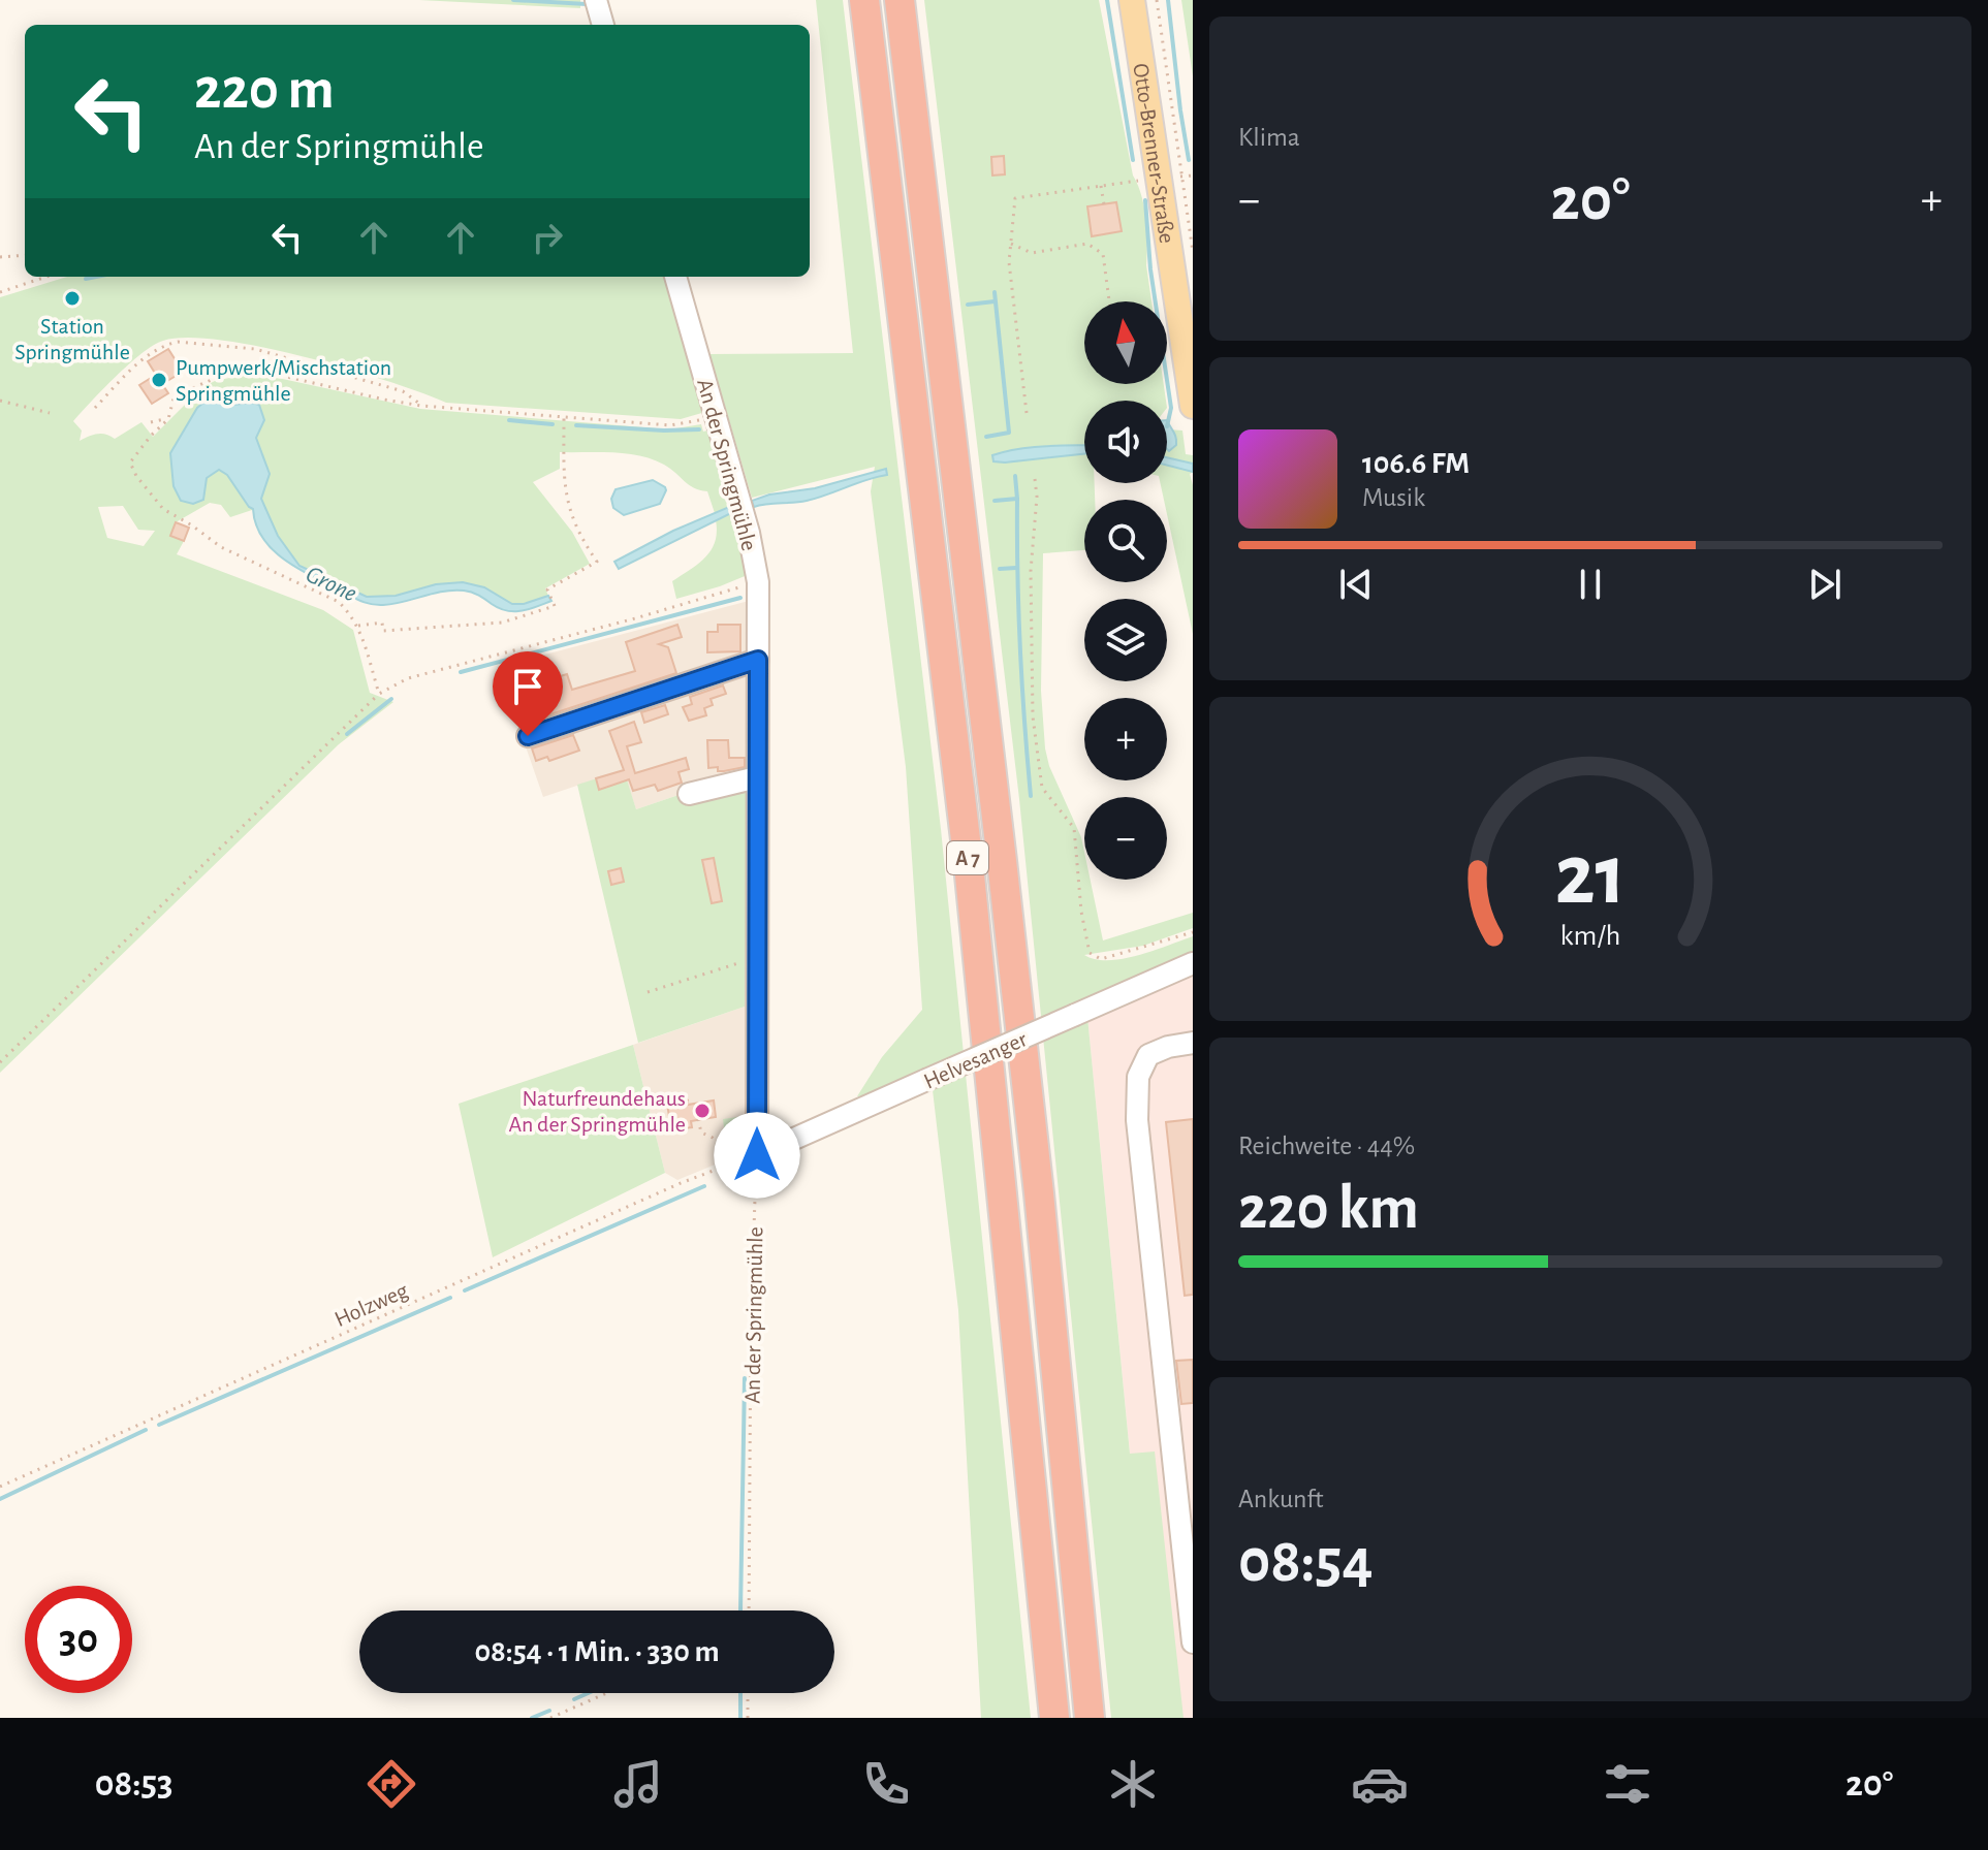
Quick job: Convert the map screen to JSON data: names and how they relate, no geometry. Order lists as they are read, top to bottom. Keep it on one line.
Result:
{"streets":{"highway":["A 7"],"main road":["Otto-Brenner-Straße"],"street":["An der Springmühle","Helvesanger"],"path":["Holzweg"]},"crossings":[["An der Springmühle","Helvesanger"],["An der Springmühle","Holzweg"],["Helvesanger","Holzweg"]],"water":["Grone"],"places":["Station Springmühle","Pumpwerk/Mischstation Springmühle","Naturfreundehaus An der Springmühle"],"north":"top","page":{"tile":["Klima",["Reichweite · 44%","220 km"],["Ankunft","08:54"]],"turn":["220 m","An der Springmühle"],"heat":["−","20°","+"],"map_buttons":["+","−"],"song":["106.6 FM","Musik"],"limit":"30","trip":"08:54 · 1 Min. · 330 m","tabs":["08:53","20°"],"gauge":["21","km/h"]}}
